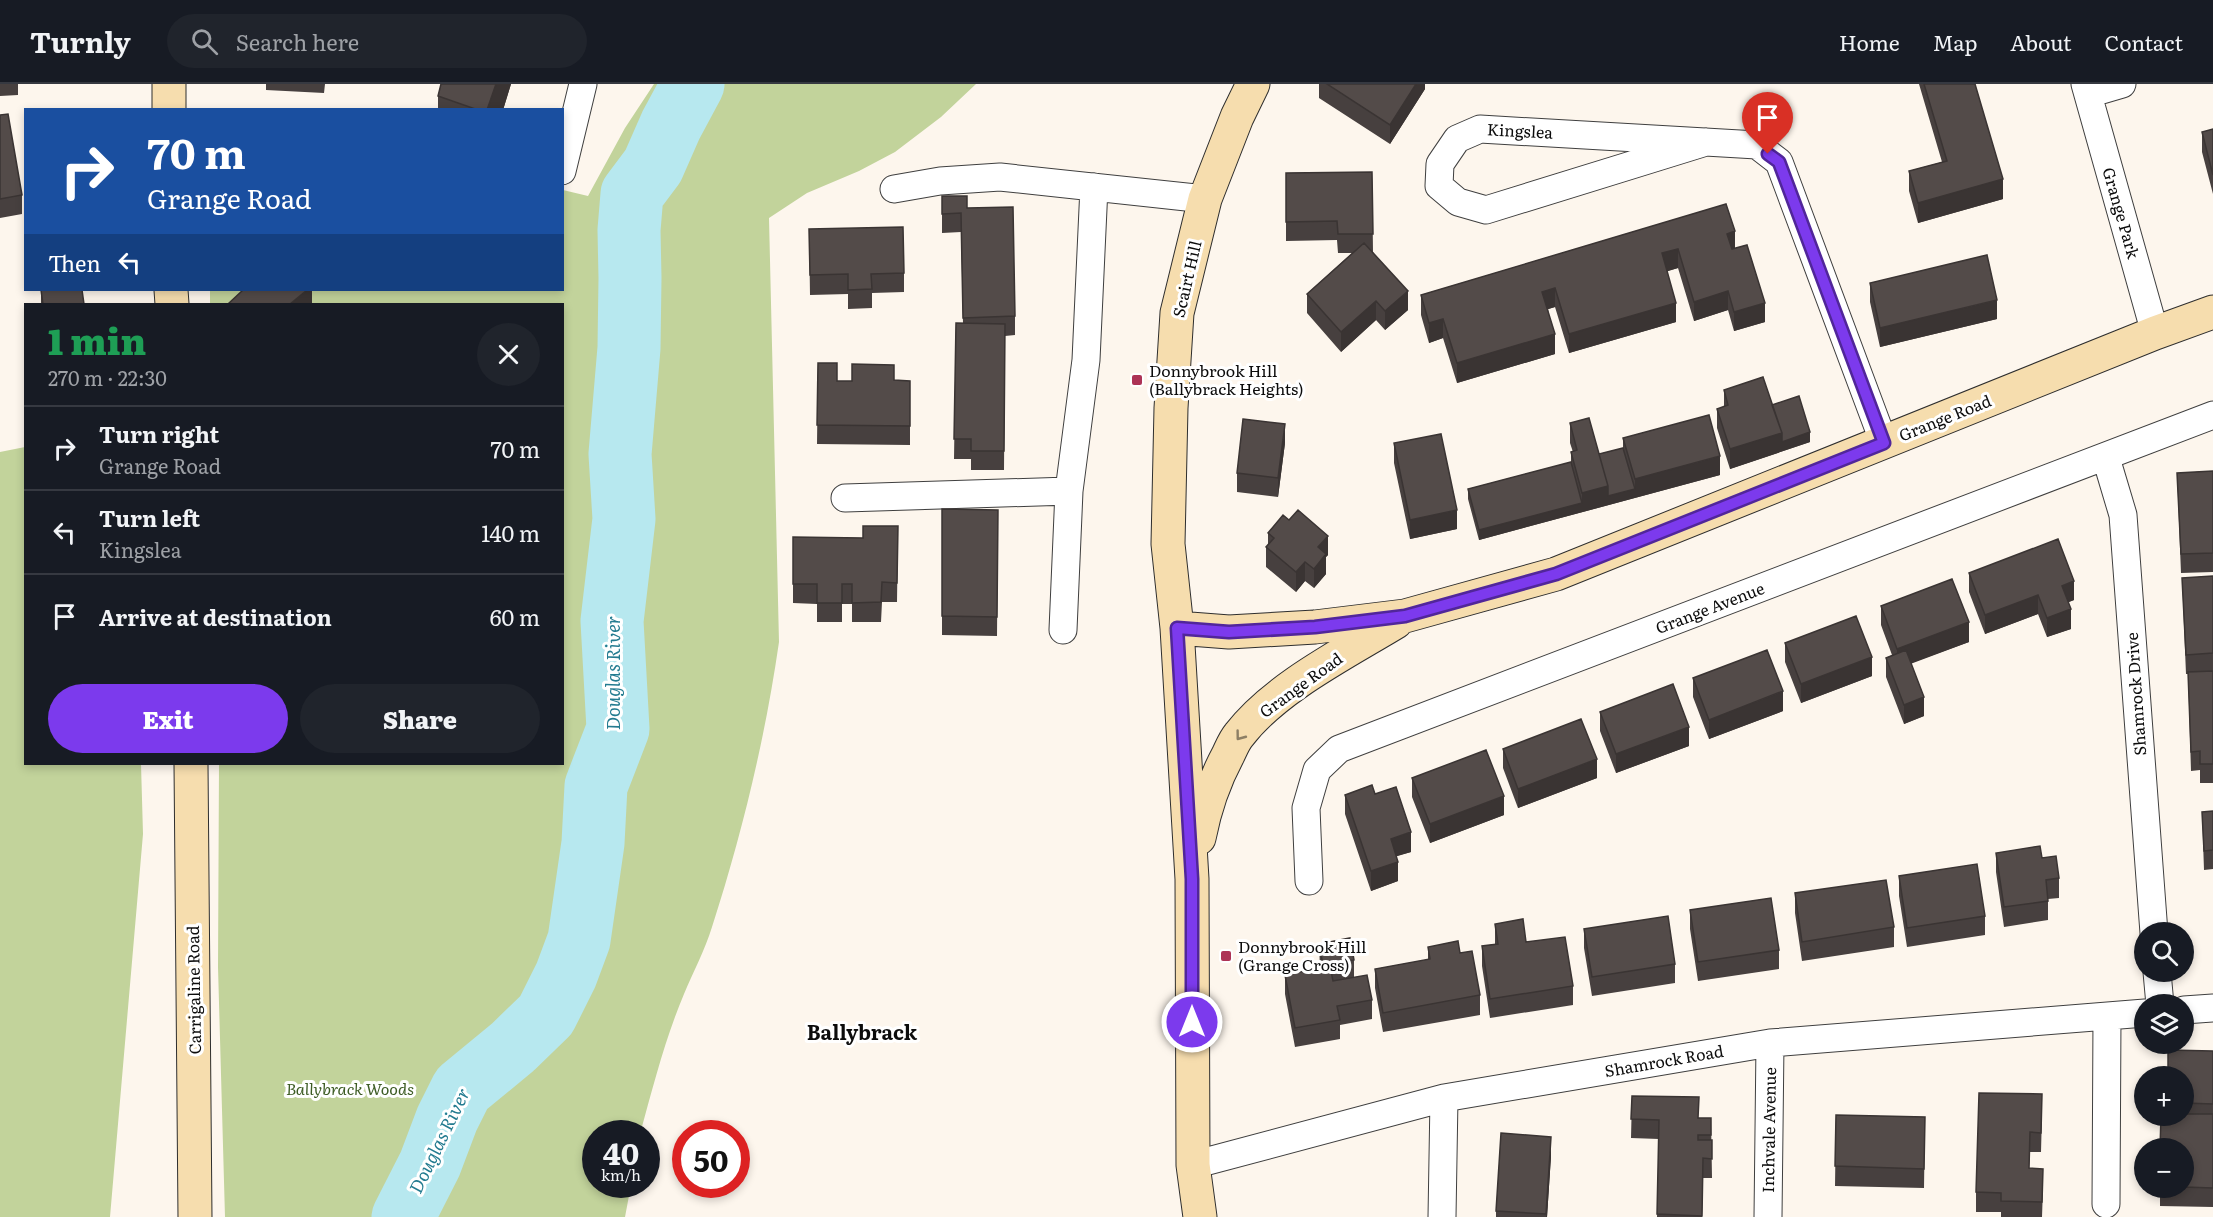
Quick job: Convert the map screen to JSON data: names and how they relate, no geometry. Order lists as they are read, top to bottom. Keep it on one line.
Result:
{"streets":{"main road":["Scairt Hill","Grange Road","Carrigaline Road"],"street":["Kingslea","Grange Park","Grange Avenue","Shamrock Drive","Shamrock Road","Inchvale Avenue"]},"crossings":[["Kingslea","Grange Road"],["Grange Park","Grange Road"],["Scairt Hill","Grange Road"],["Grange Avenue","Shamrock Drive"],["Shamrock Road","Inchvale Avenue"]],"districts":["Ballybrack"],"water":["Douglas River"],"parks":["Ballybrack Woods"],"places":{"transit":["Donnybrook Hill (Ballybrack Heights)","Donnybrook Hill (Grange Cross)"]},"page":{"header":"Turnly","search":"Search here","nav":["Home","Map","About","Contact"],"turn":["70 m","Grange Road"],"then":"Then","heading":["1 min","270 m · 22:30"],"list":[{"name":"Turn right","note":"Grange Road","value":"70 m"},{"name":"Turn left","note":"Kingslea","value":"140 m"},{"name":"Arrive at destination","value":"60 m"}],"buttons":["Exit","Share"],"map_buttons":["+","−"],"speed":"40 km/h","limit":"50"}}
